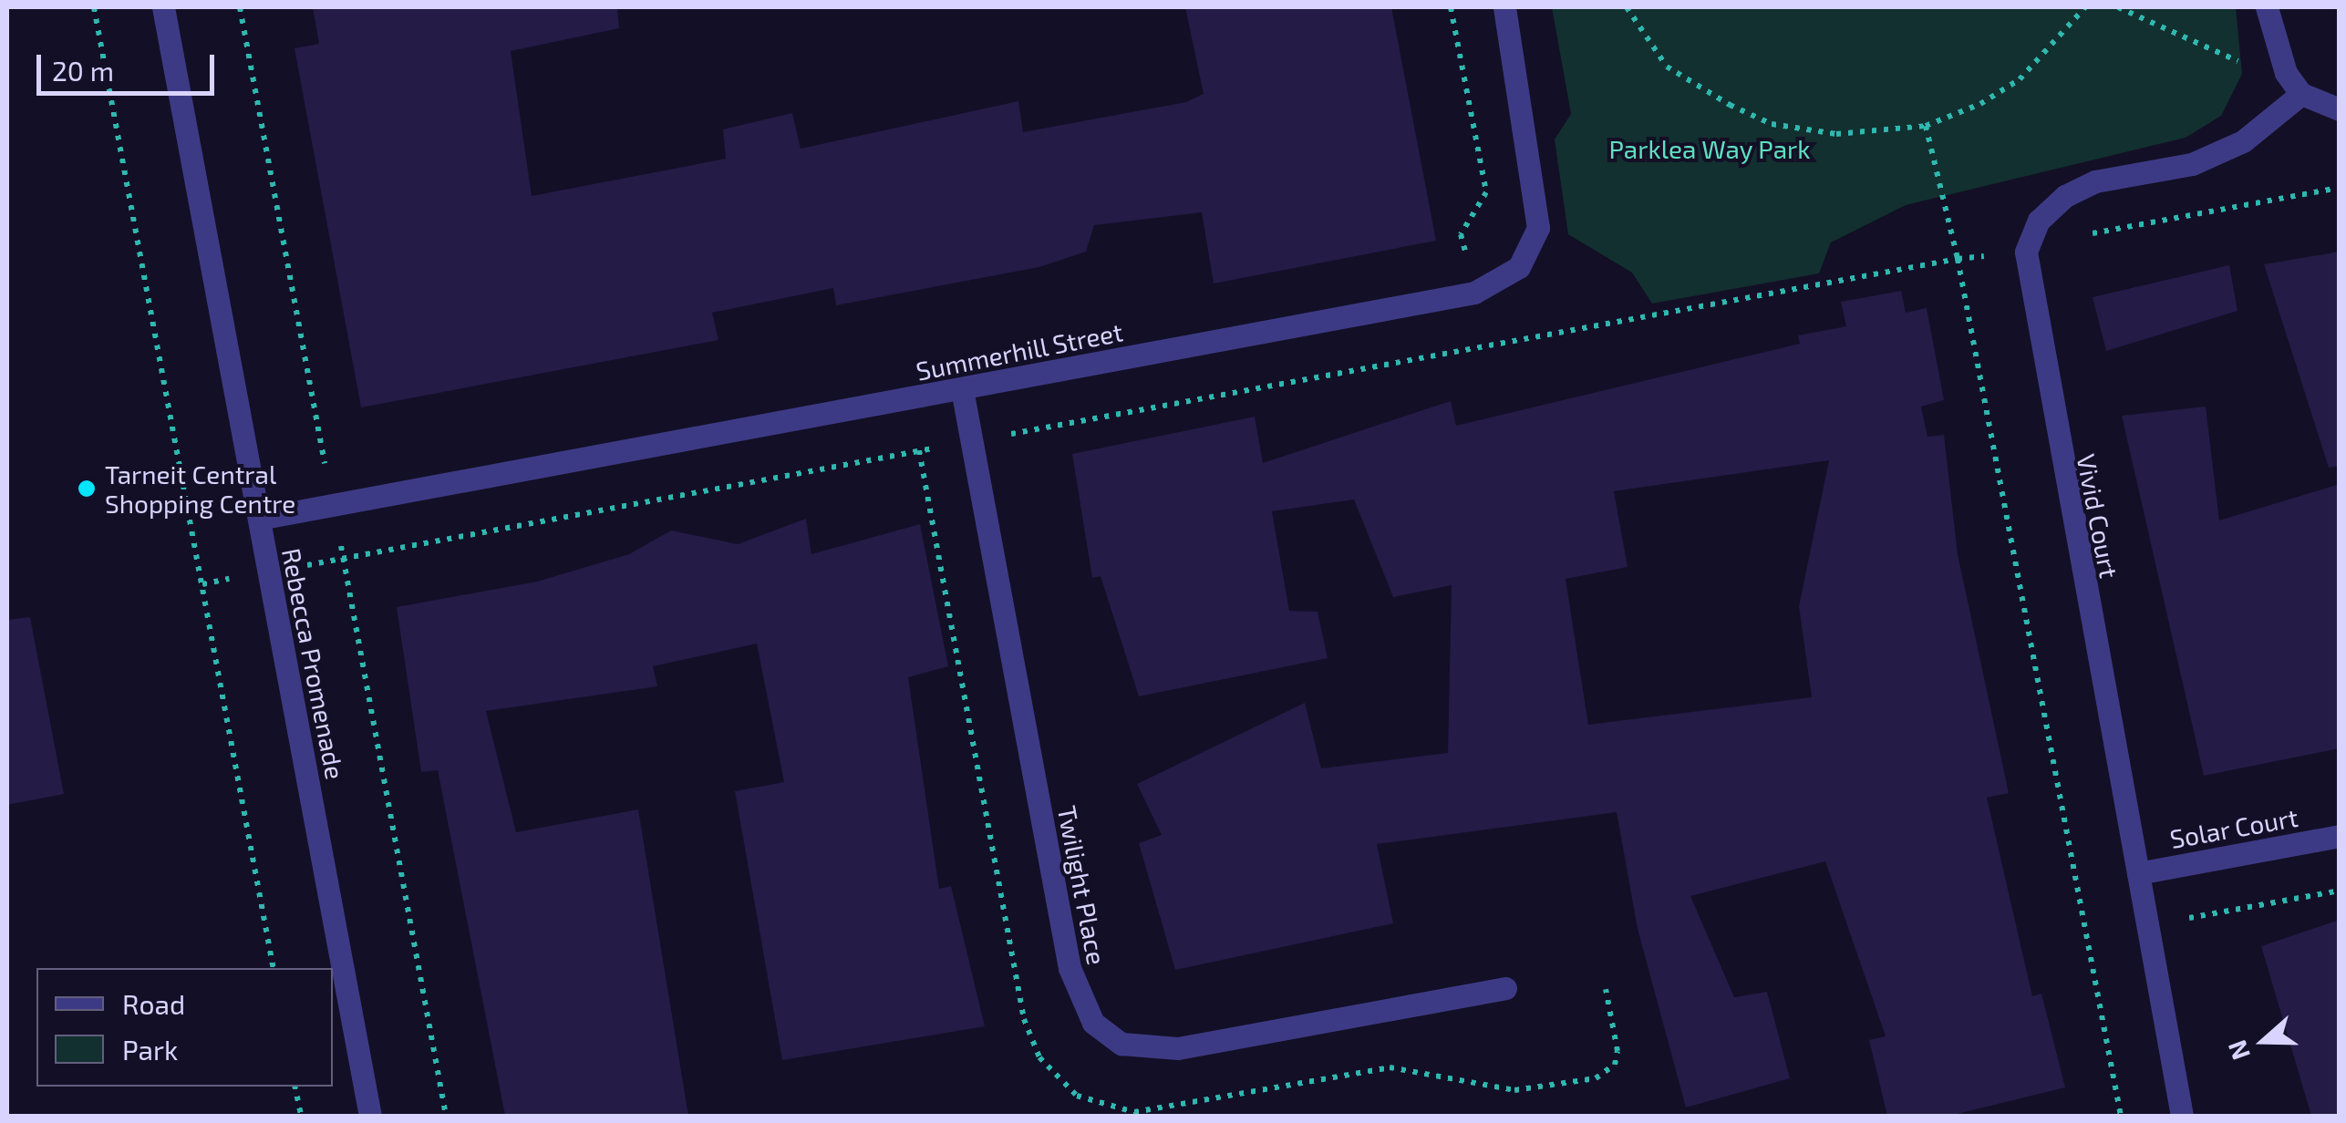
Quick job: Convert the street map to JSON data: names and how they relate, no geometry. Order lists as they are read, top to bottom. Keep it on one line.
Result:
{"streets":{"street":["Summerhill Street","Vivid Court","Rebecca Promenade","Solar Court","Twilight Place"]},"crossings":[["Summerhill Street","Rebecca Promenade"],["Summerhill Street","Twilight Place"],["Vivid Court","Solar Court"]],"parks":["Parklea Way Park"],"places":["Tarneit Central Shopping Centre"],"legend":["Road","Park"],"scale_bar":"20 m","north":"left"}
